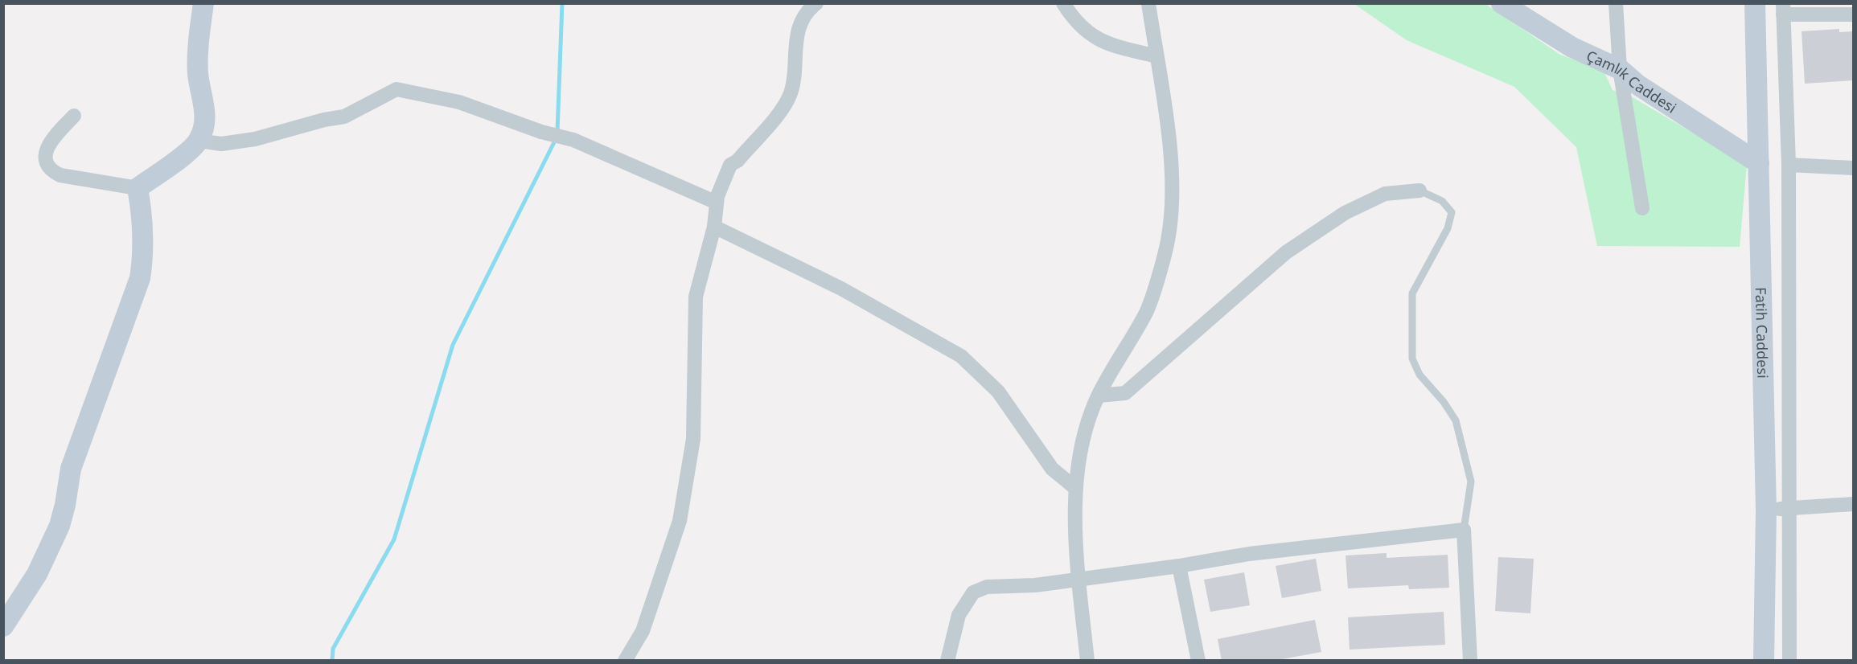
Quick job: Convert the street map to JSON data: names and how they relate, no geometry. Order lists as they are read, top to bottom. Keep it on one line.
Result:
{"streets":{"street":["Çamlık Caddesi","Fatih Caddesi"]},"crossings":[["Çamlık Caddesi","Fatih Caddesi"]]}
